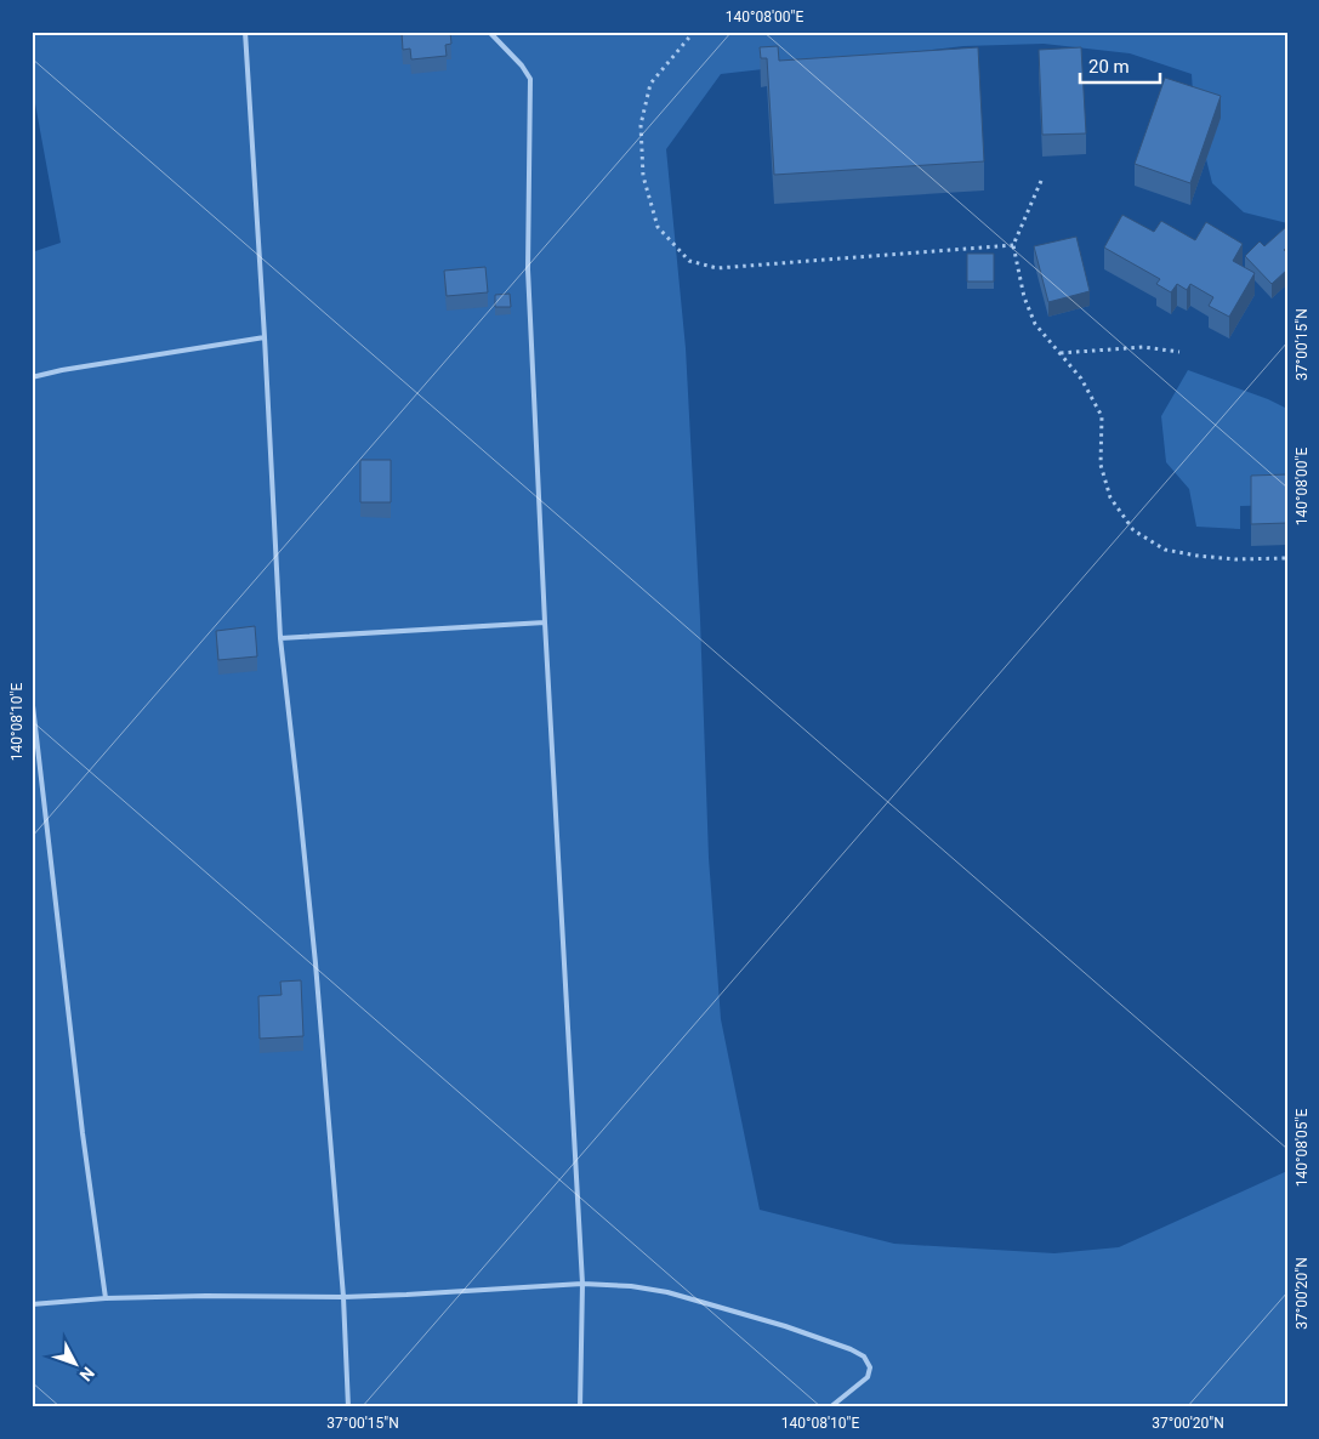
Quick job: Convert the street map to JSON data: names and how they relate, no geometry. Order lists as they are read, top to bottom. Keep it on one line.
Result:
{"scale_bar":"20 m","north":"bottom right","coordinates":["140°08'00\"E","37°00'15\"N","140°08'10\"E","140°08'05\"E","37°00'20\"N"]}
